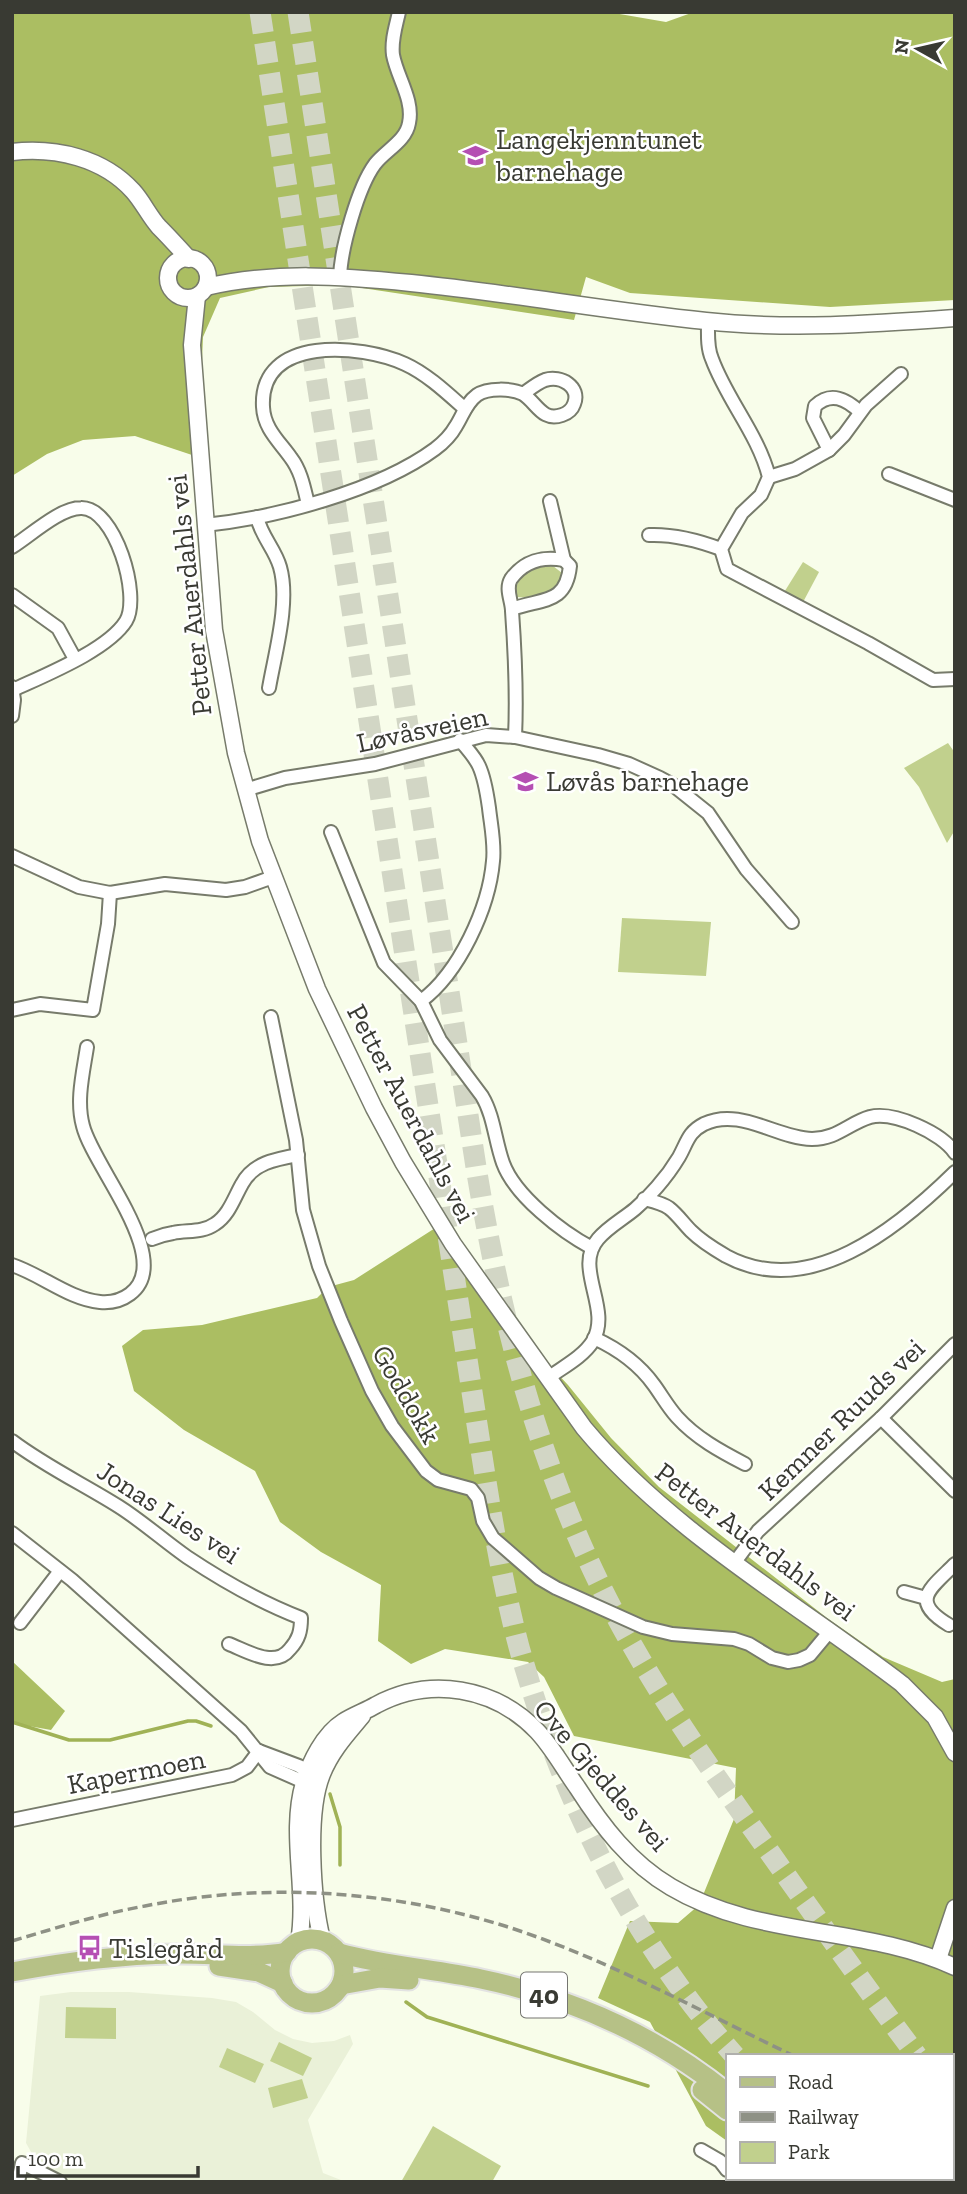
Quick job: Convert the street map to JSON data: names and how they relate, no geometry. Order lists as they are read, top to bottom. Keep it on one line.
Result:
{"streets":{"main road":["40"],"street":["Petter Auerdahls vei","Løvåsveien","Goddokk","Kemner Ruuds vei","Jonas Lies vei","Kapermoen","Ove Gjeddes vei"]},"crossings":[["Petter Auerdahls vei","Løvåsveien"],["Petter Auerdahls vei","Goddokk"],["Petter Auerdahls vei","Kemner Ruuds vei"],["Ove Gjeddes vei","40"]],"places":{"school or university":["Langekjenntunet barnehage","Løvås barnehage"],"bus stop":["Tislegård"]},"legend":["Road","Railway","Park"],"scale_bar":"100 m","north":"left"}
